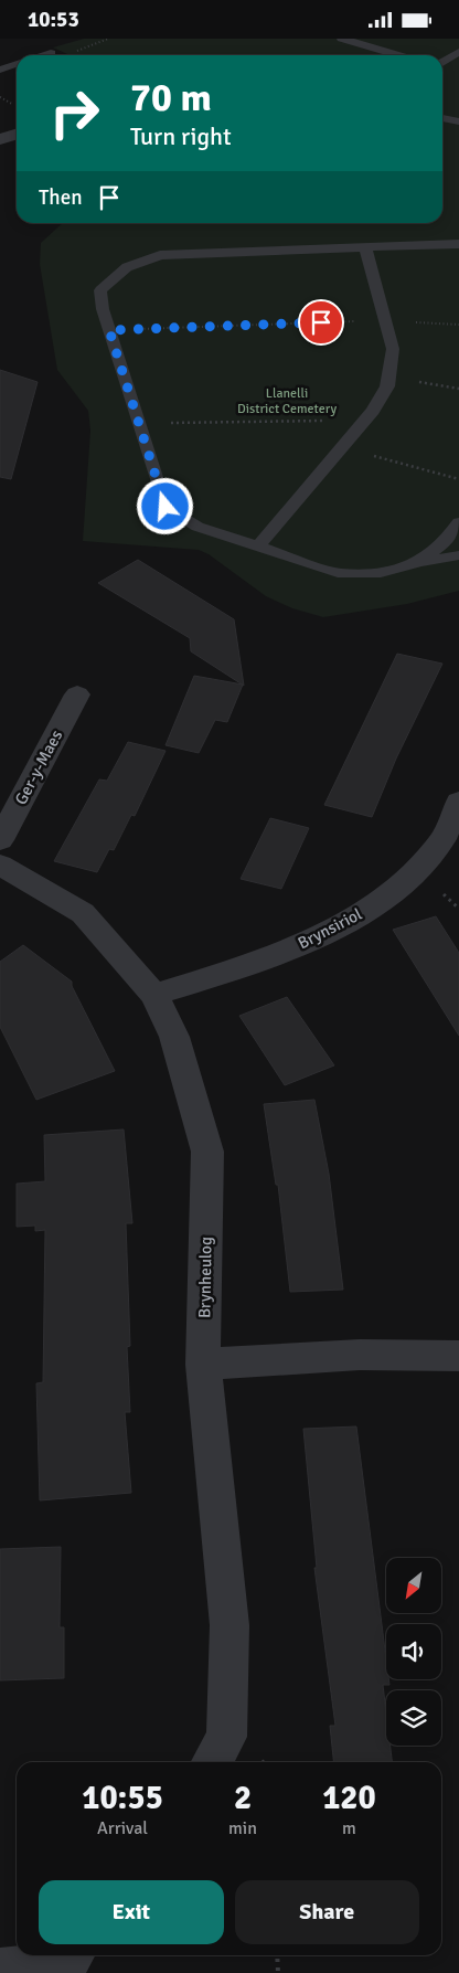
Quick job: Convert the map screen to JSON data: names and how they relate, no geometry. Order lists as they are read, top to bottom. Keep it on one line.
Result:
{"streets":{"street":["Ger-y-Maes","Brynsiriol","Brynheulog"]},"crossings":[["Brynsiriol","Brynheulog"]],"parks":["Llanelli District Cemetery"],"north":"bottom left","page":{"status":"10:53","turn":["70 m","Turn right"],"then":"Then","eta":["10:55","Arrival","2","min","120","m"],"buttons":["Exit","Share"]}}
